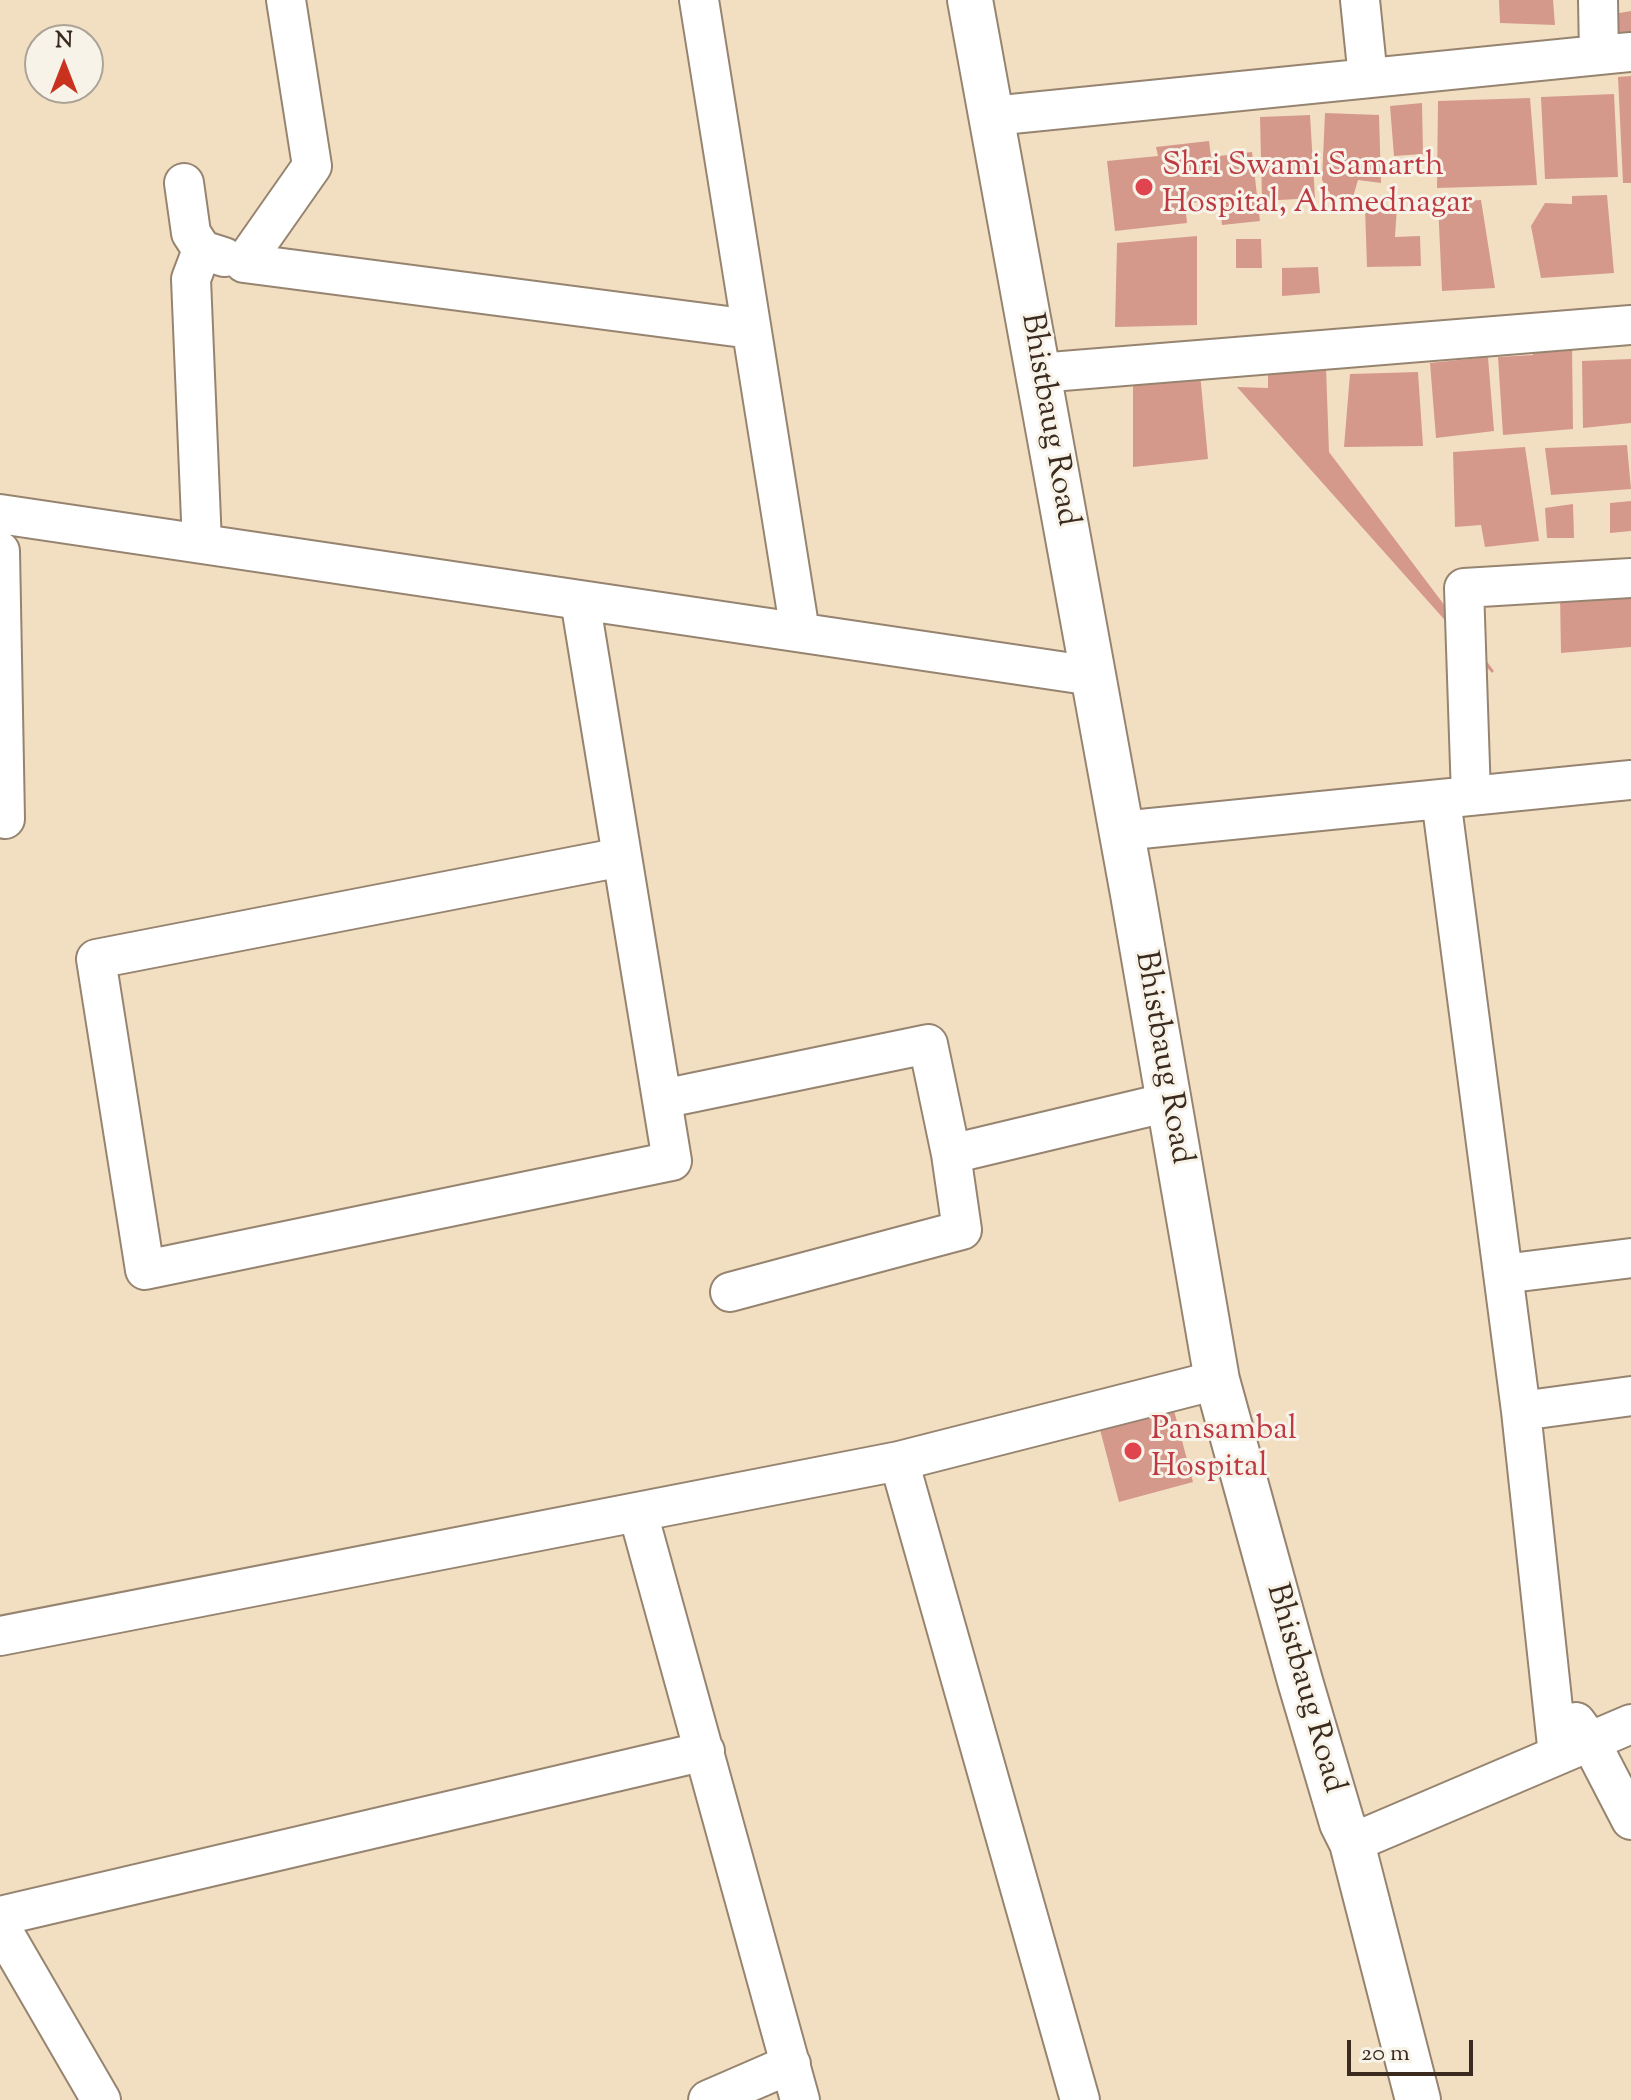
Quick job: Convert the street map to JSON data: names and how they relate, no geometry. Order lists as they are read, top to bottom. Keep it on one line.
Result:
{"streets":{"street":["Bhistbaug Road"]},"places":["Shri Swami Samarth Hospital, Ahmednagar","Pansambal Hospital"],"scale_bar":"20 m","north":"top"}
